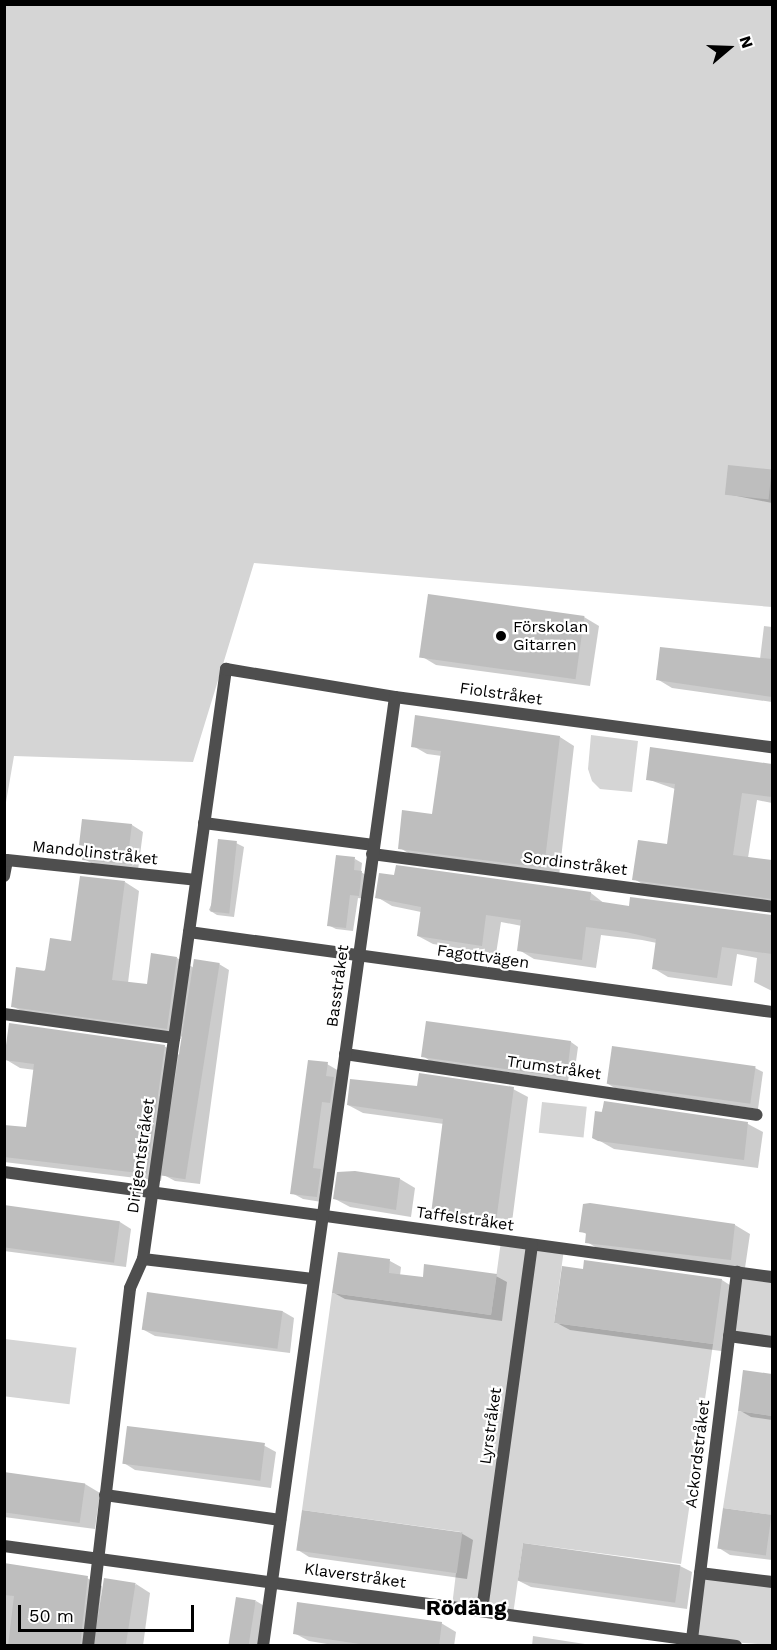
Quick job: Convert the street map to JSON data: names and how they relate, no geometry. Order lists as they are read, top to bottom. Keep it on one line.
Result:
{"streets":{"street":["Fiolstråket","Mandolinstråket","Sordinstråket","Fagottvägen","Basstråket","Trumstråket","Dirigentstråket","Taffelstråket","Lyrstråket","Ackordstråket","Klaverstråket"]},"crossings":[["Fiolstråket","Basstråket"],["Fiolstråket","Dirigentstråket"],["Mandolinstråket","Dirigentstråket"],["Sordinstråket","Basstråket"],["Sordinstråket","Dirigentstråket"],["Fagottvägen","Basstråket"],["Fagottvägen","Dirigentstråket"],["Basstråket","Trumstråket"],["Basstråket","Taffelstråket"],["Basstråket","Klaverstråket"],["Dirigentstråket","Taffelstråket"],["Dirigentstråket","Klaverstråket"],["Taffelstråket","Lyrstråket"],["Taffelstråket","Ackordstråket"],["Lyrstråket","Klaverstråket"],["Ackordstråket","Klaverstråket"]],"districts":["Rödäng"],"places":["Förskolan Gitarren"],"scale_bar":"50 m","north":"right"}
